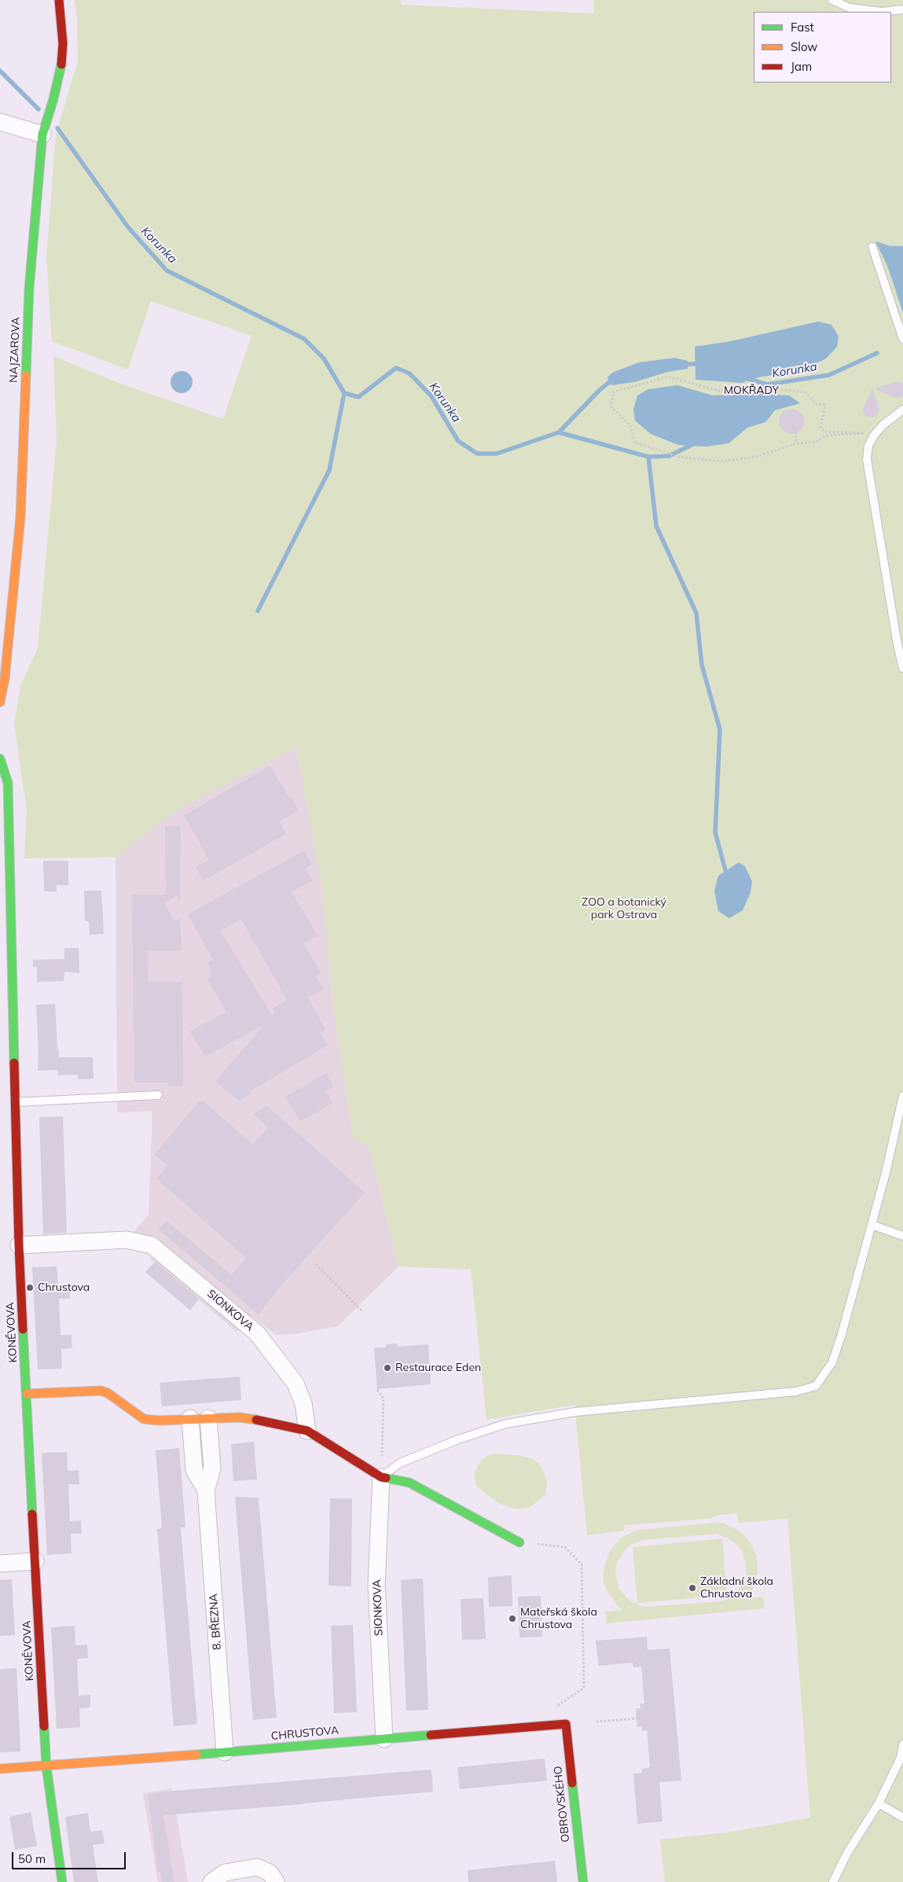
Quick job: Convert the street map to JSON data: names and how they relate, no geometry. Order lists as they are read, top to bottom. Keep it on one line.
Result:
{"streets":{"street":["NAJZAROVA","SIONKOVA","KONĚVOVA","8. BŘEZNA","CHRUSTOVA","OBROVSKÉHO"],"path":["MOKŘADY"]},"crossings":[["SIONKOVA","KONĚVOVA"],["SIONKOVA","CHRUSTOVA"],["KONĚVOVA","CHRUSTOVA"],["8. BŘEZNA","CHRUSTOVA"],["CHRUSTOVA","OBROVSKÉHO"]],"water":["Korunka"],"parks":["ZOO a botanický park Ostrava"],"places":["Chrustova","Restaurace Eden","Základní škola Chrustova","Mateřská škola Chrustova"],"legend":["Fast","Slow","Jam"],"scale_bar":"50 m"}
